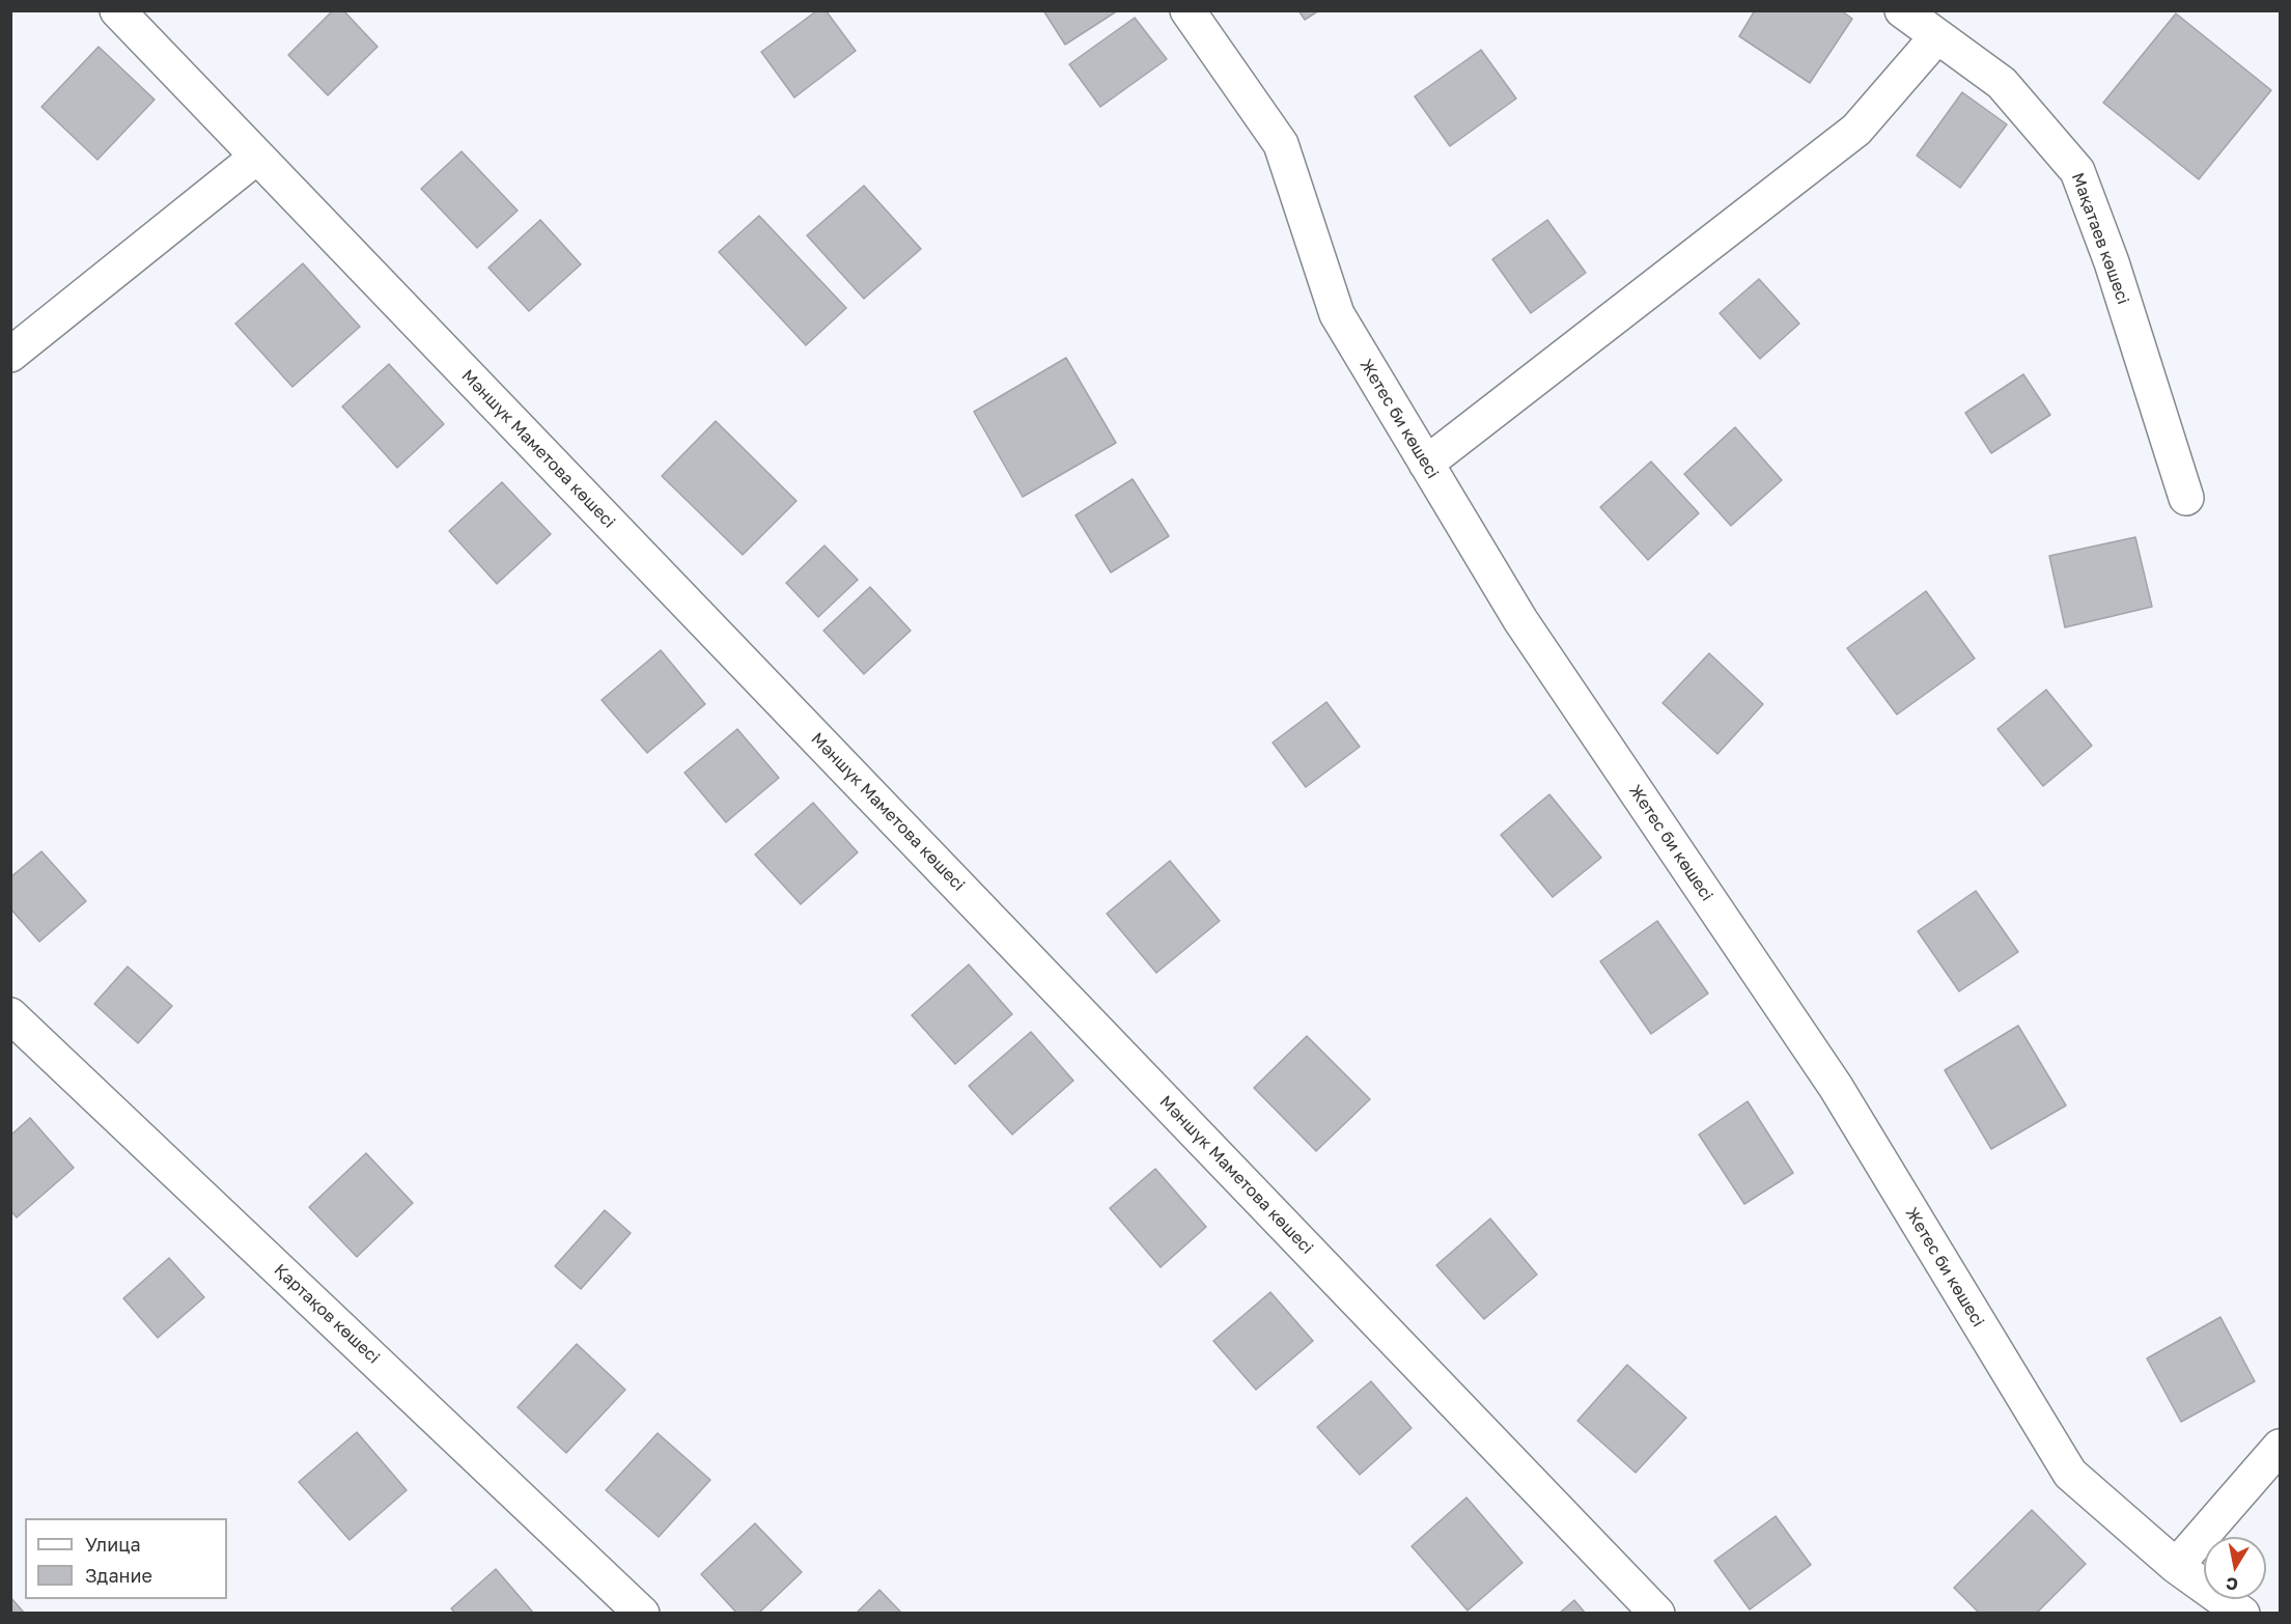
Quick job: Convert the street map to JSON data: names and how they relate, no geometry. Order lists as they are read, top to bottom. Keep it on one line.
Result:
{"streets":{"street":["Мақатаев көшесі","Жетес би көшесі","Мәншүк Маметова көшесі","Қартақов көшесі"]},"legend":["Улица","Здание"],"north":"bottom"}
